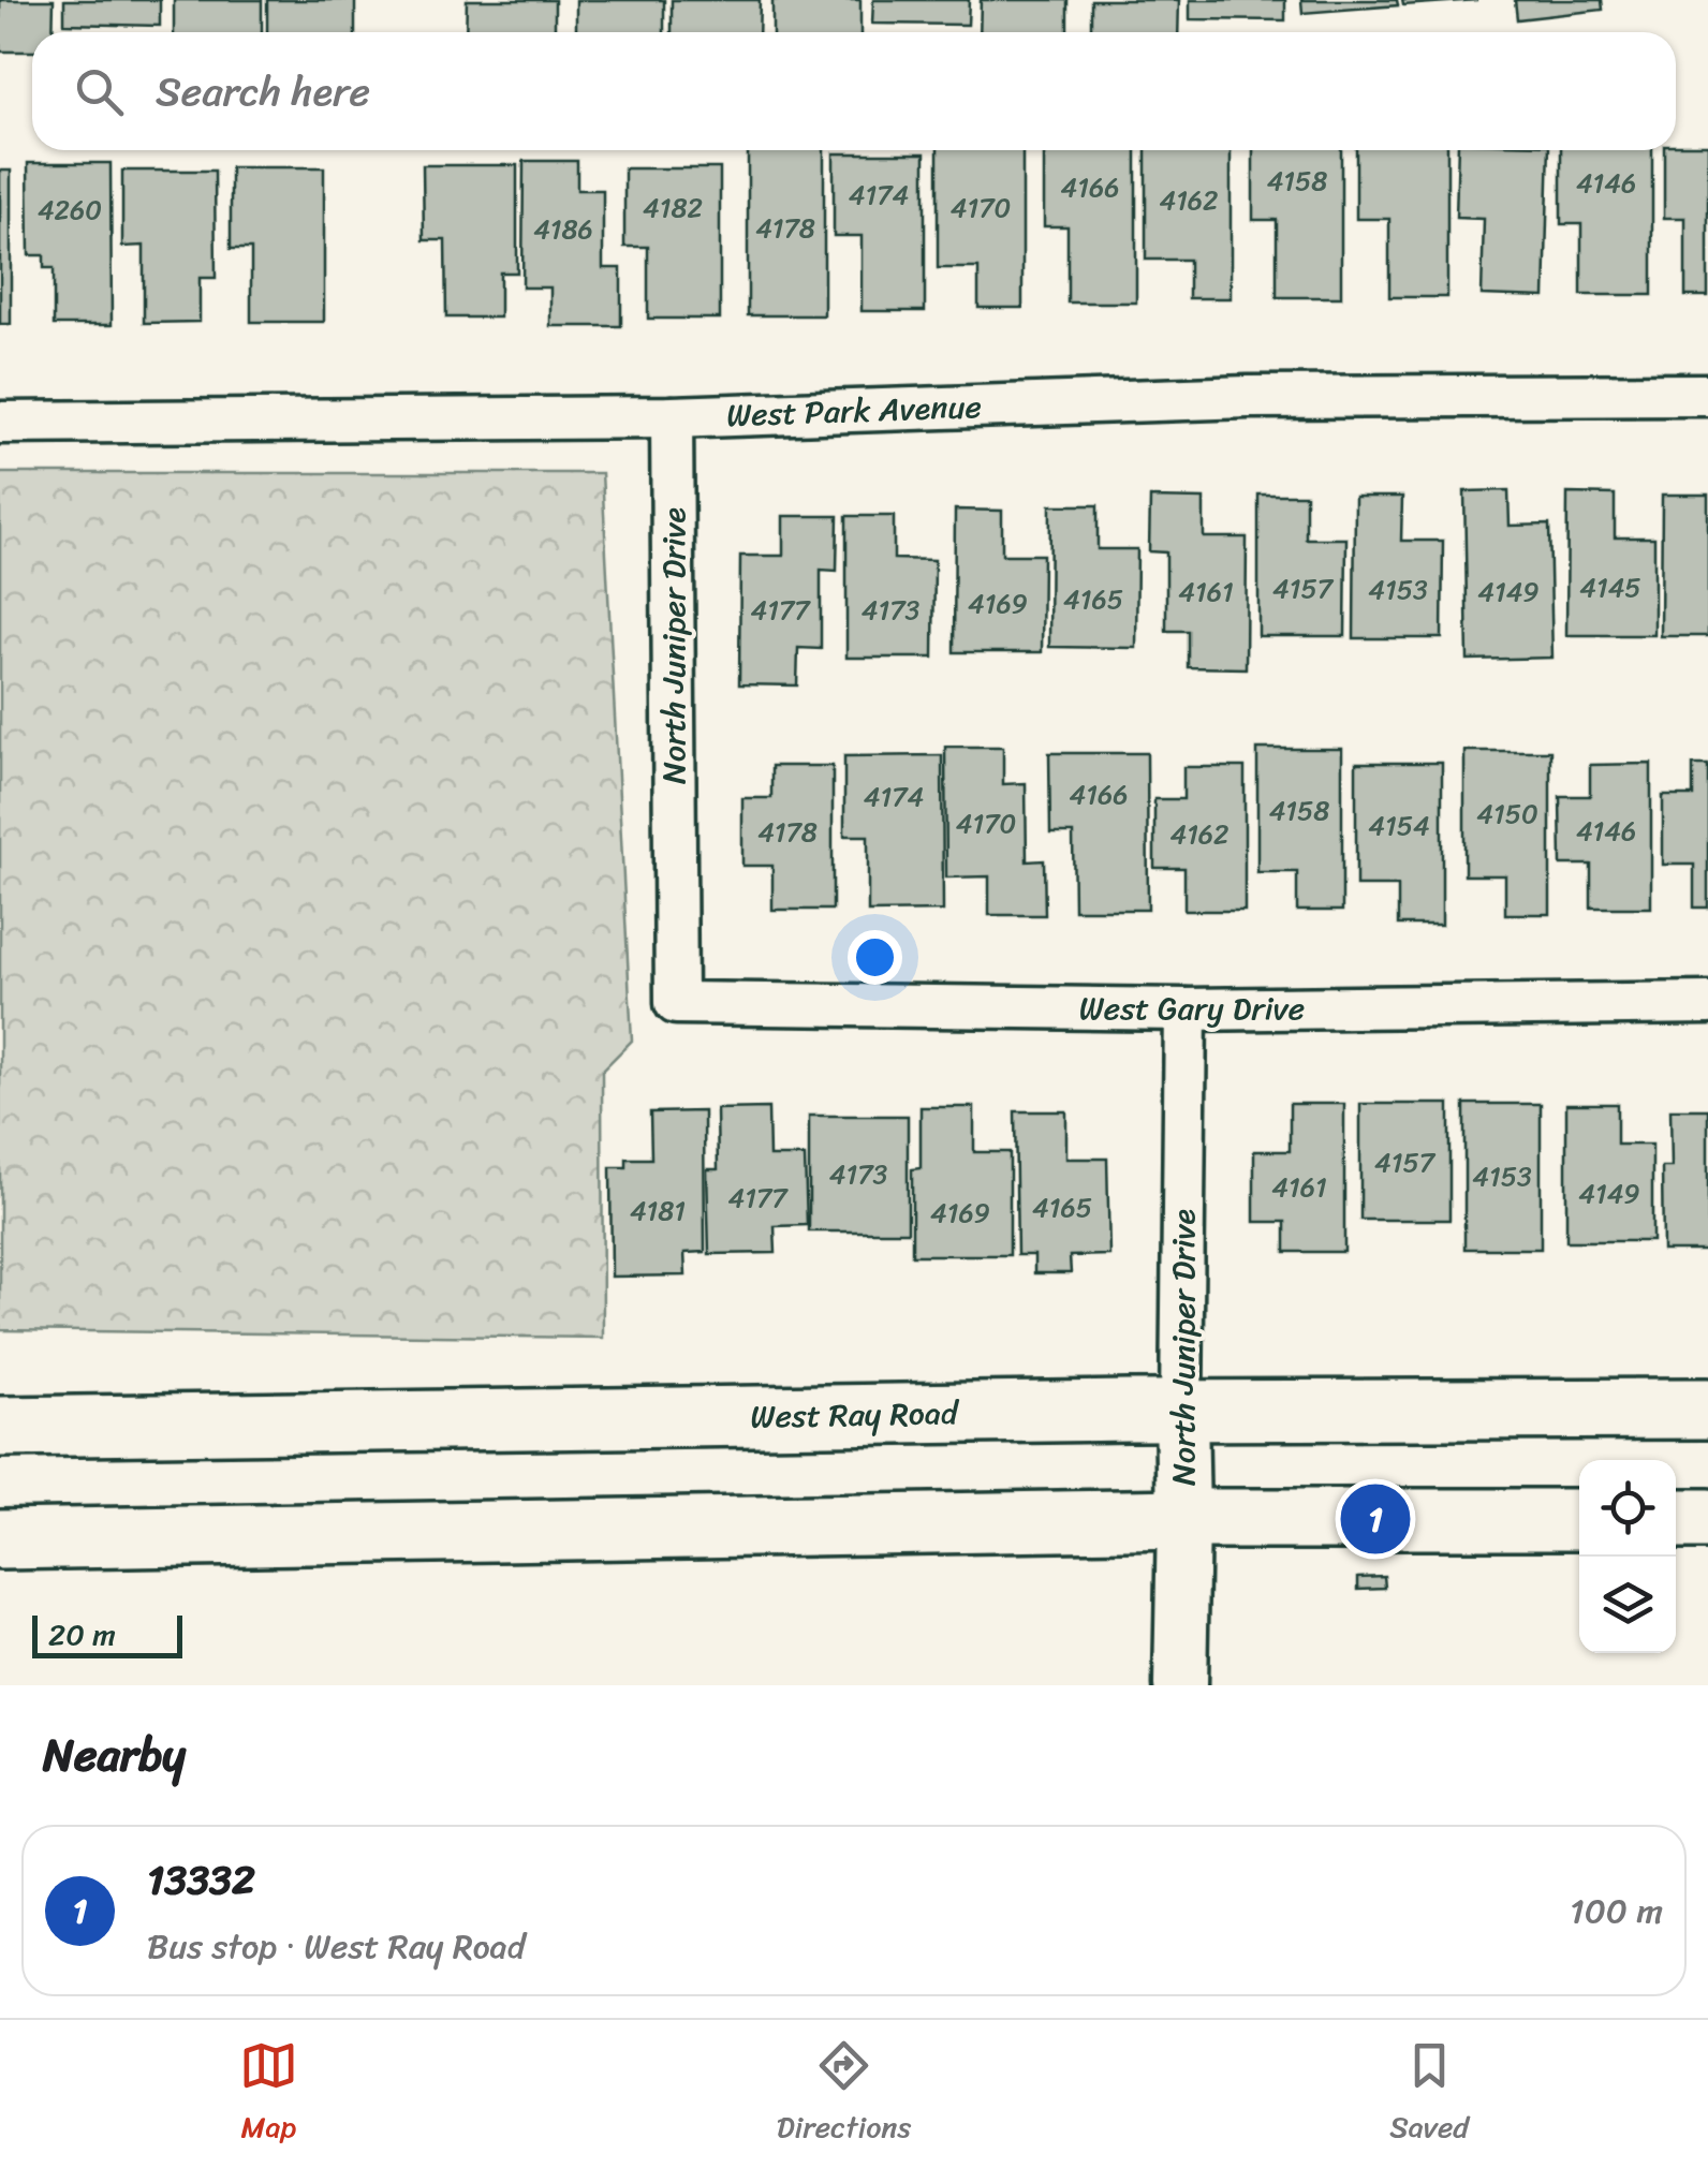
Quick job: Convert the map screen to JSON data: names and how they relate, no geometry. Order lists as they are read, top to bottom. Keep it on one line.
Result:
{"streets":{"main road":["West Ray Road"],"street":["West Park Avenue","North Juniper Drive","West Gary Drive"]},"crossings":[["West Park Avenue","North Juniper Drive"],["North Juniper Drive","West Gary Drive"],["North Juniper Drive","West Ray Road"]],"house_numbers":["4158","4146","4166","4174","4162","4182","4170","4260","4178","4186","4145","4157","4153","4161","4149","4165","4169","4177","4173","4166","4174","4158","4150","4170","4154","4146","4178","4162","4157","4173","4153","4161","4149","4177","4165","4181","4169"],"scale_bar":"20 m","page":{"search":"Search here","pins":"1","scale":"20 m","heading":"Nearby","list":[{"mark":"1","name":"13332","note":"Bus stop · West Ray Road","value":"100 m"}],"nav":["Map","Directions","Saved"]}}
